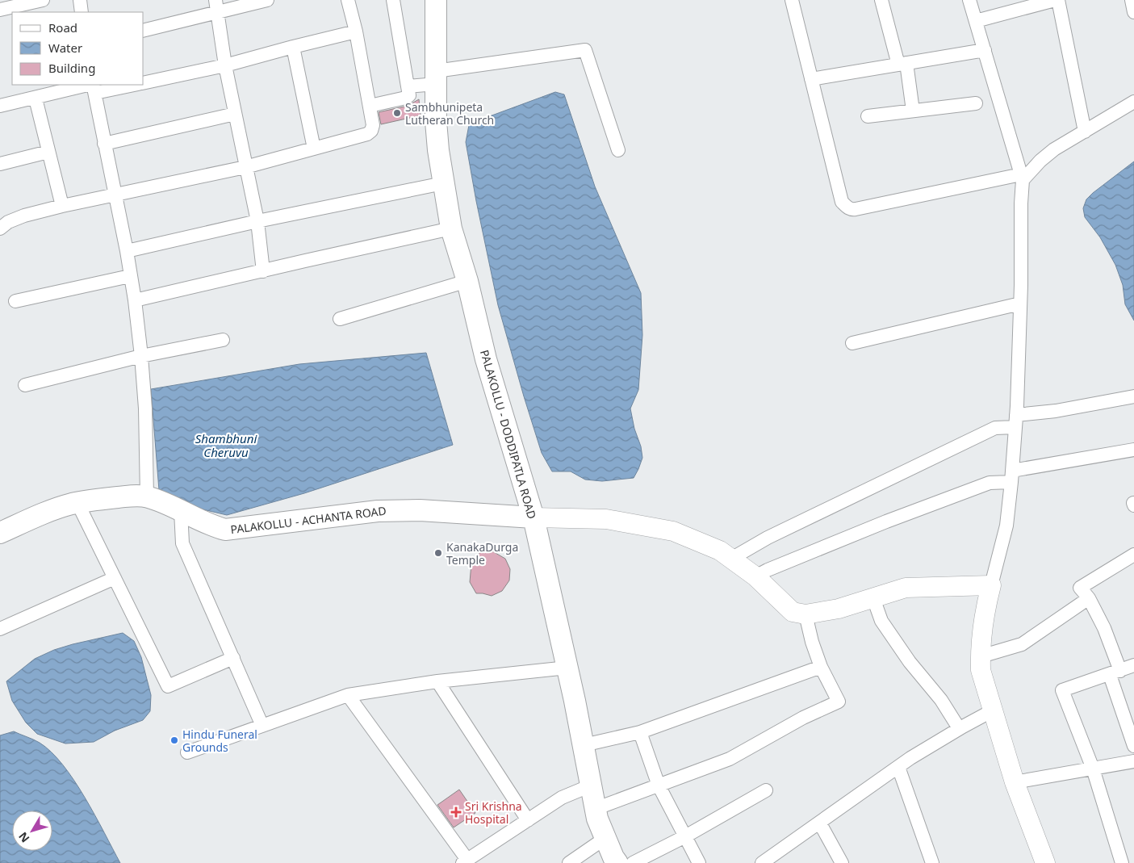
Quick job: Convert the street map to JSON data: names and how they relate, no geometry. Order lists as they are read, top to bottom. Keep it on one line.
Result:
{"streets":{"main road":["PALAKOLLU - DODDIPATLA ROAD","PALAKOLLU - ACHANTA ROAD"]},"crossings":[["PALAKOLLU - DODDIPATLA ROAD","PALAKOLLU - ACHANTA ROAD"]],"water":["Shambhuni Cheruvu"],"places":{"other":["Sambhunipeta Lutheran Church","KanakaDurga Temple","Hindu Funeral Grounds"],"health":["Sri Krishna Hospital"]},"legend":["Road","Water","Building"],"north":"bottom left"}
